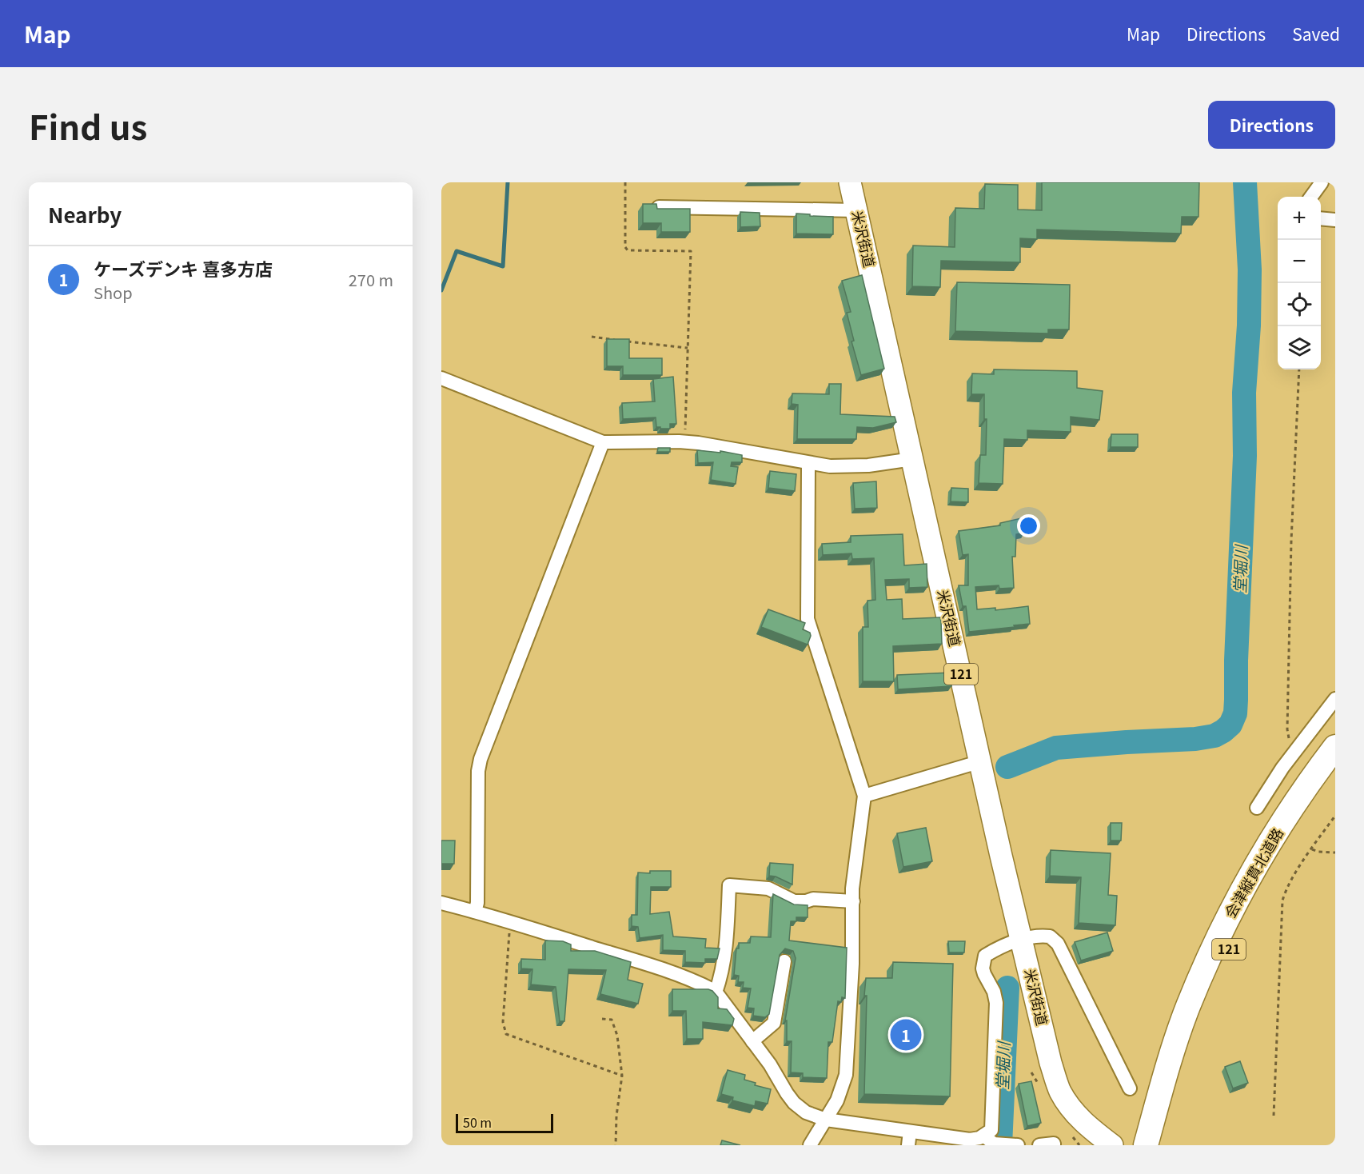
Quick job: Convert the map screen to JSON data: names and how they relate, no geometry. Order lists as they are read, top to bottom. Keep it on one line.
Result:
{"streets":{"highway":["米沢街道","121","会津縦貫北道路"]},"water":["堂堀川"],"scale_bar":"50 m","page":{"header":"Map","nav":["Map","Directions","Saved"],"title":"Find us","buttons":"Directions","heading":"Nearby","map_buttons":["+","−"],"list":[{"mark":"1","name":"ケーズデンキ 喜多方店","note":"Shop","value":"270 m"}],"pins":"1","scale":"50 m"}}
